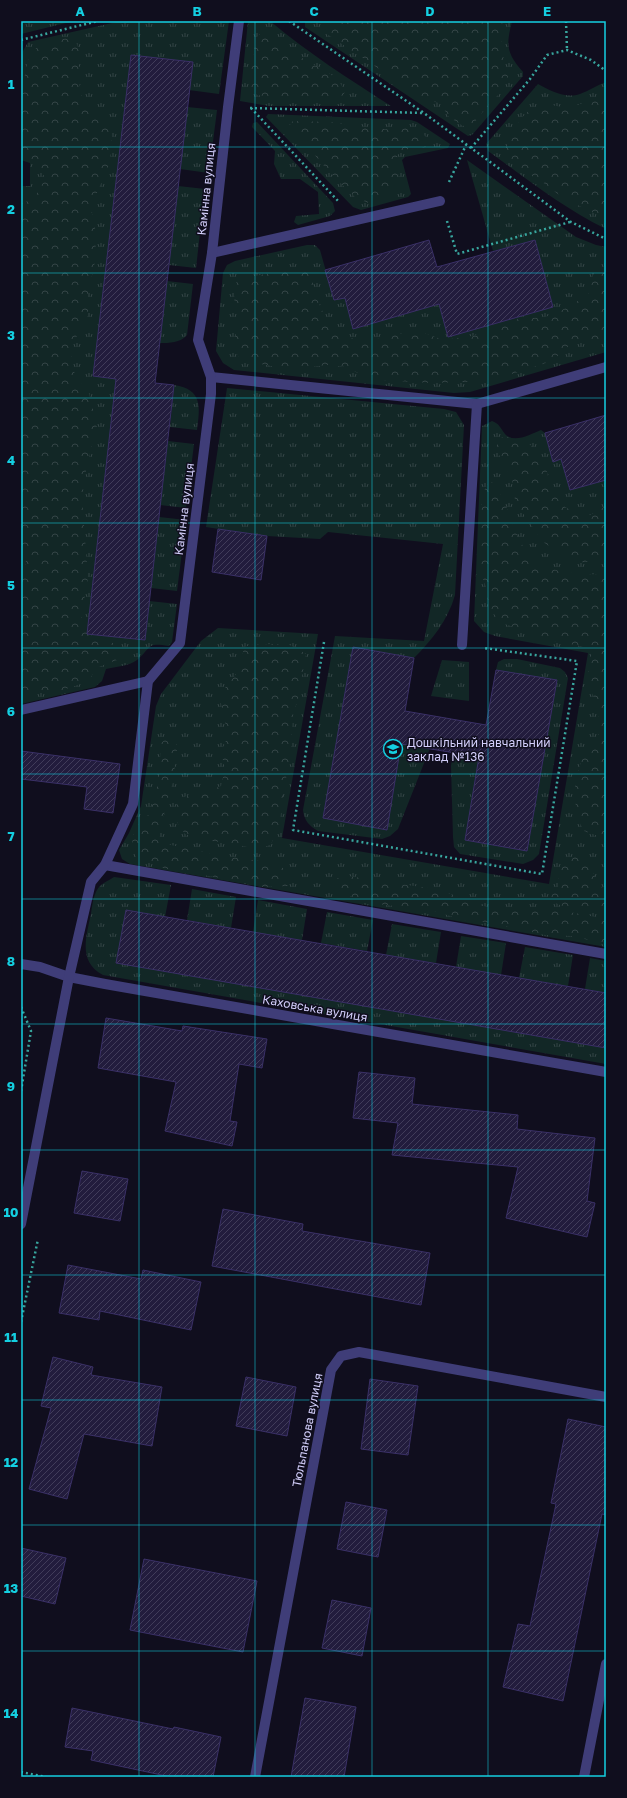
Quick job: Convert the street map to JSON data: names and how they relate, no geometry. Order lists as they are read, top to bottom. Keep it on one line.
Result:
{"streets":{"street":["Камінна вулиця","Каховська вулиця","Тюльпанова вулиця"]},"places":{"school or university":["Дошкільний навчальний заклад №136"]},"grid":{"columns":["A","B","C","D","E"],"rows":["1","2","3","4","5","6","7","8","9","10","11","12","13","14"]}}
